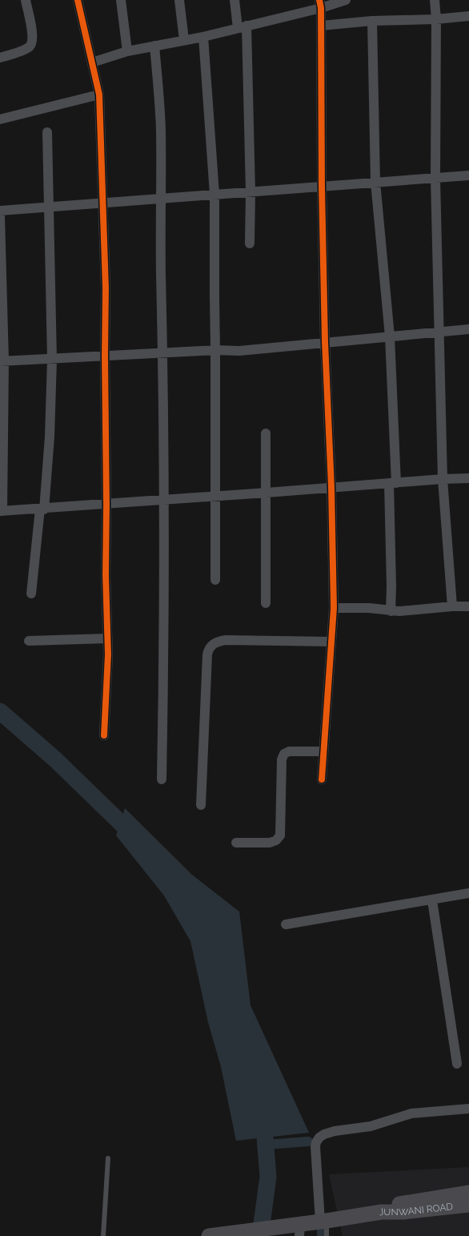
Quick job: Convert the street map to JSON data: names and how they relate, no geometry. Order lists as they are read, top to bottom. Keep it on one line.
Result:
{"streets":{"main road":["JUNWANI ROAD"]}}
